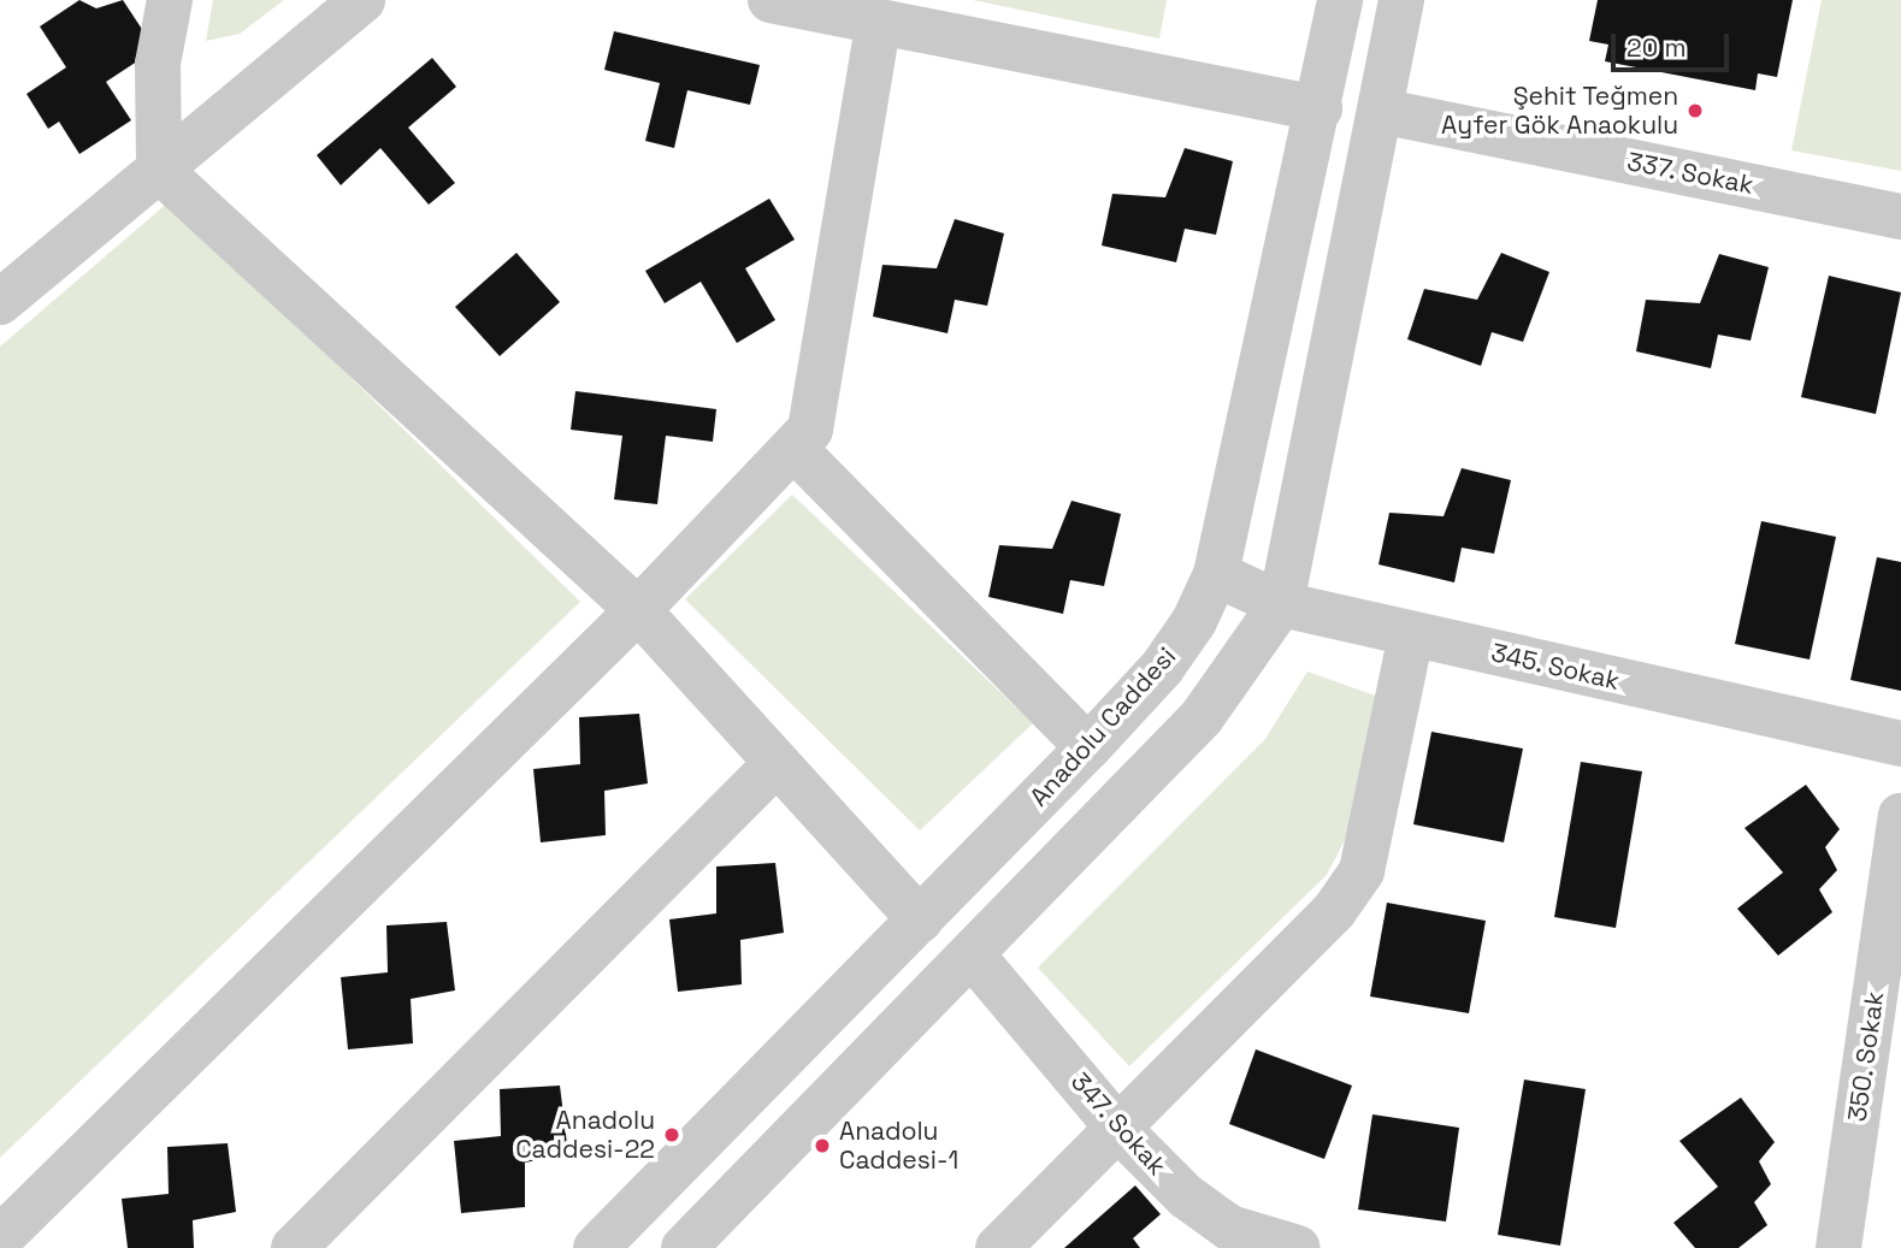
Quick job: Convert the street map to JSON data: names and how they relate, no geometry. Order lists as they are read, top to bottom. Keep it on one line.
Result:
{"streets":{"street":["337. Sokak","345. Sokak","Anadolu Caddesi","350. Sokak","347. Sokak"]},"crossings":[["345. Sokak","Anadolu Caddesi"]],"places":["Şehit Teğmen Ayfer Gök Anaokulu","Anadolu Caddesi-22","Anadolu Caddesi-1"],"scale_bar":"20 m"}
